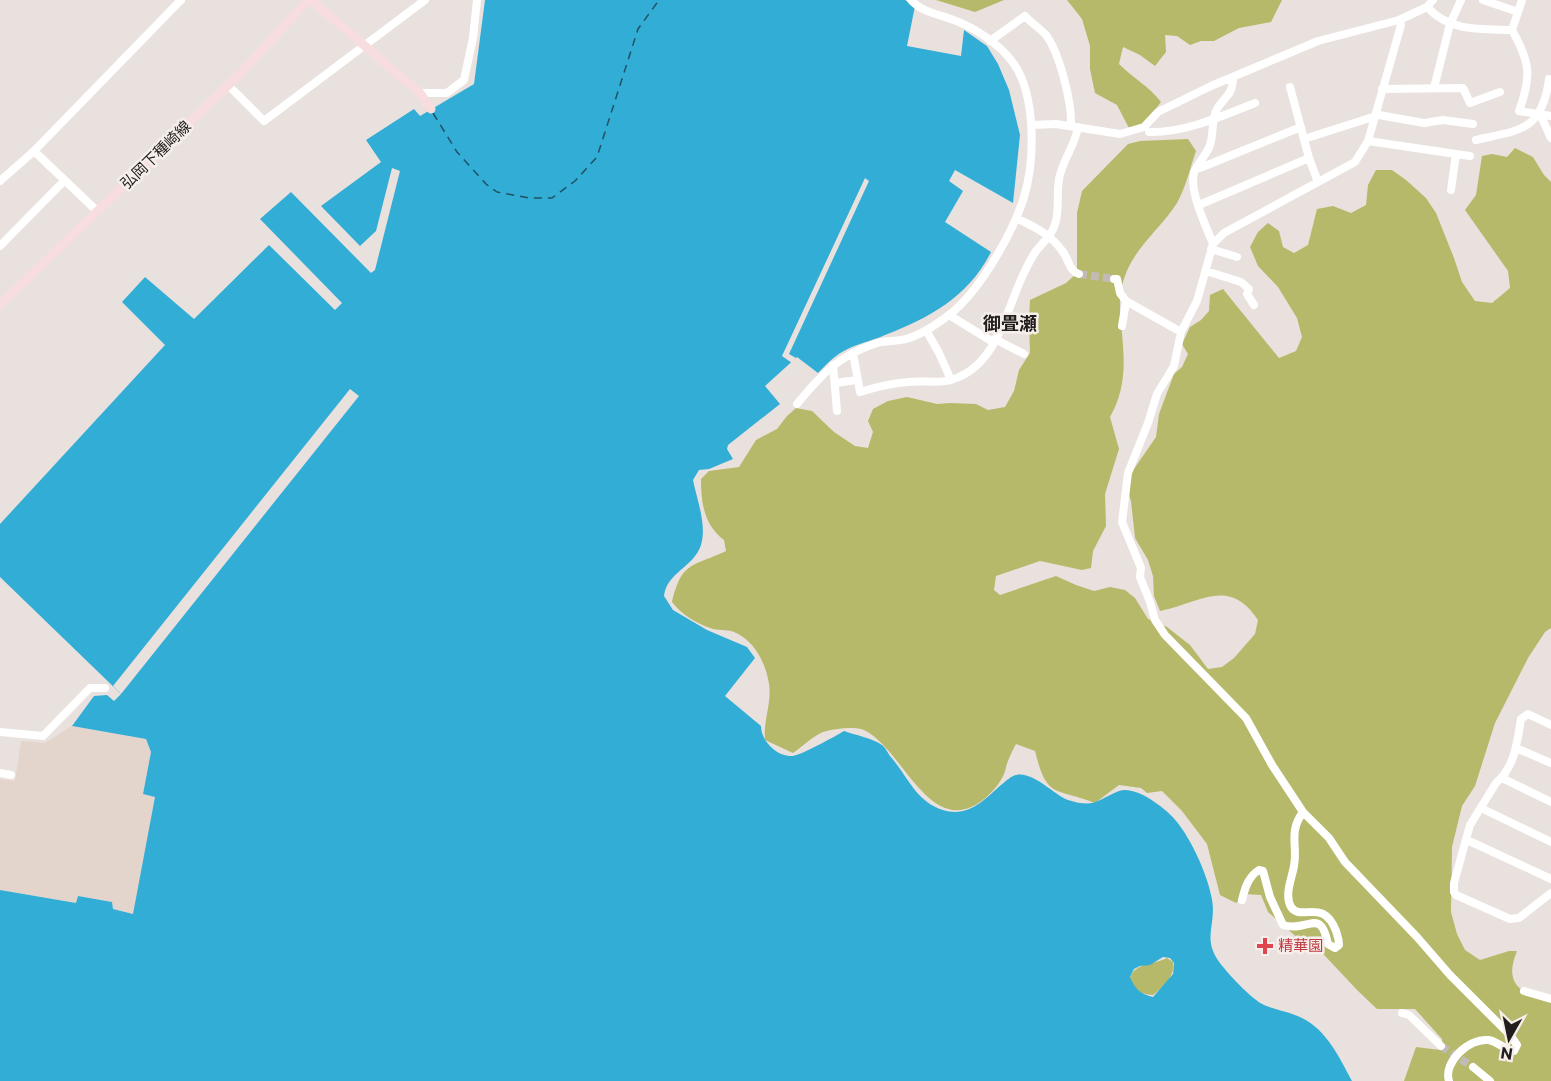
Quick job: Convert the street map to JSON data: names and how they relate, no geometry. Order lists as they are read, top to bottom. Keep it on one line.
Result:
{"streets":{"main road":["弘岡下種崎線"]},"districts":["御畳瀬"],"places":{"health":["精華園"]},"north":"bottom"}
